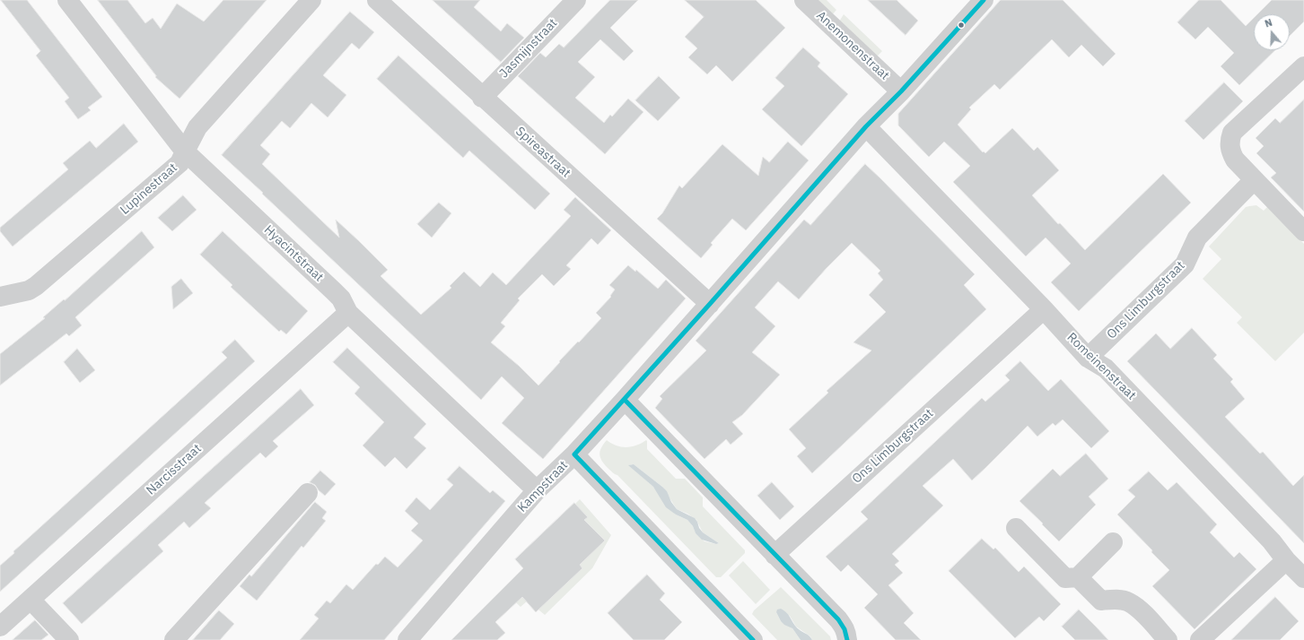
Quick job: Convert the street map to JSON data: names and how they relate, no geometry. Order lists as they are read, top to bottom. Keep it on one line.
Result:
{"streets":{"street":["Anemonenstraat","Jasmijnstraat","Spireastraat","Lupinestraat","Hyacintstraat","Ons Limburgstraat","Romeinenstraat","Narcisstraat","Kampstraat"]},"crossings":[["Anemonenstraat","Kampstraat"],["Jasmijnstraat","Spireastraat"],["Spireastraat","Kampstraat"],["Lupinestraat","Hyacintstraat"],["Hyacintstraat","Narcisstraat"],["Hyacintstraat","Kampstraat"],["Ons Limburgstraat","Romeinenstraat"],["Romeinenstraat","Kampstraat"]],"north":"top"}
